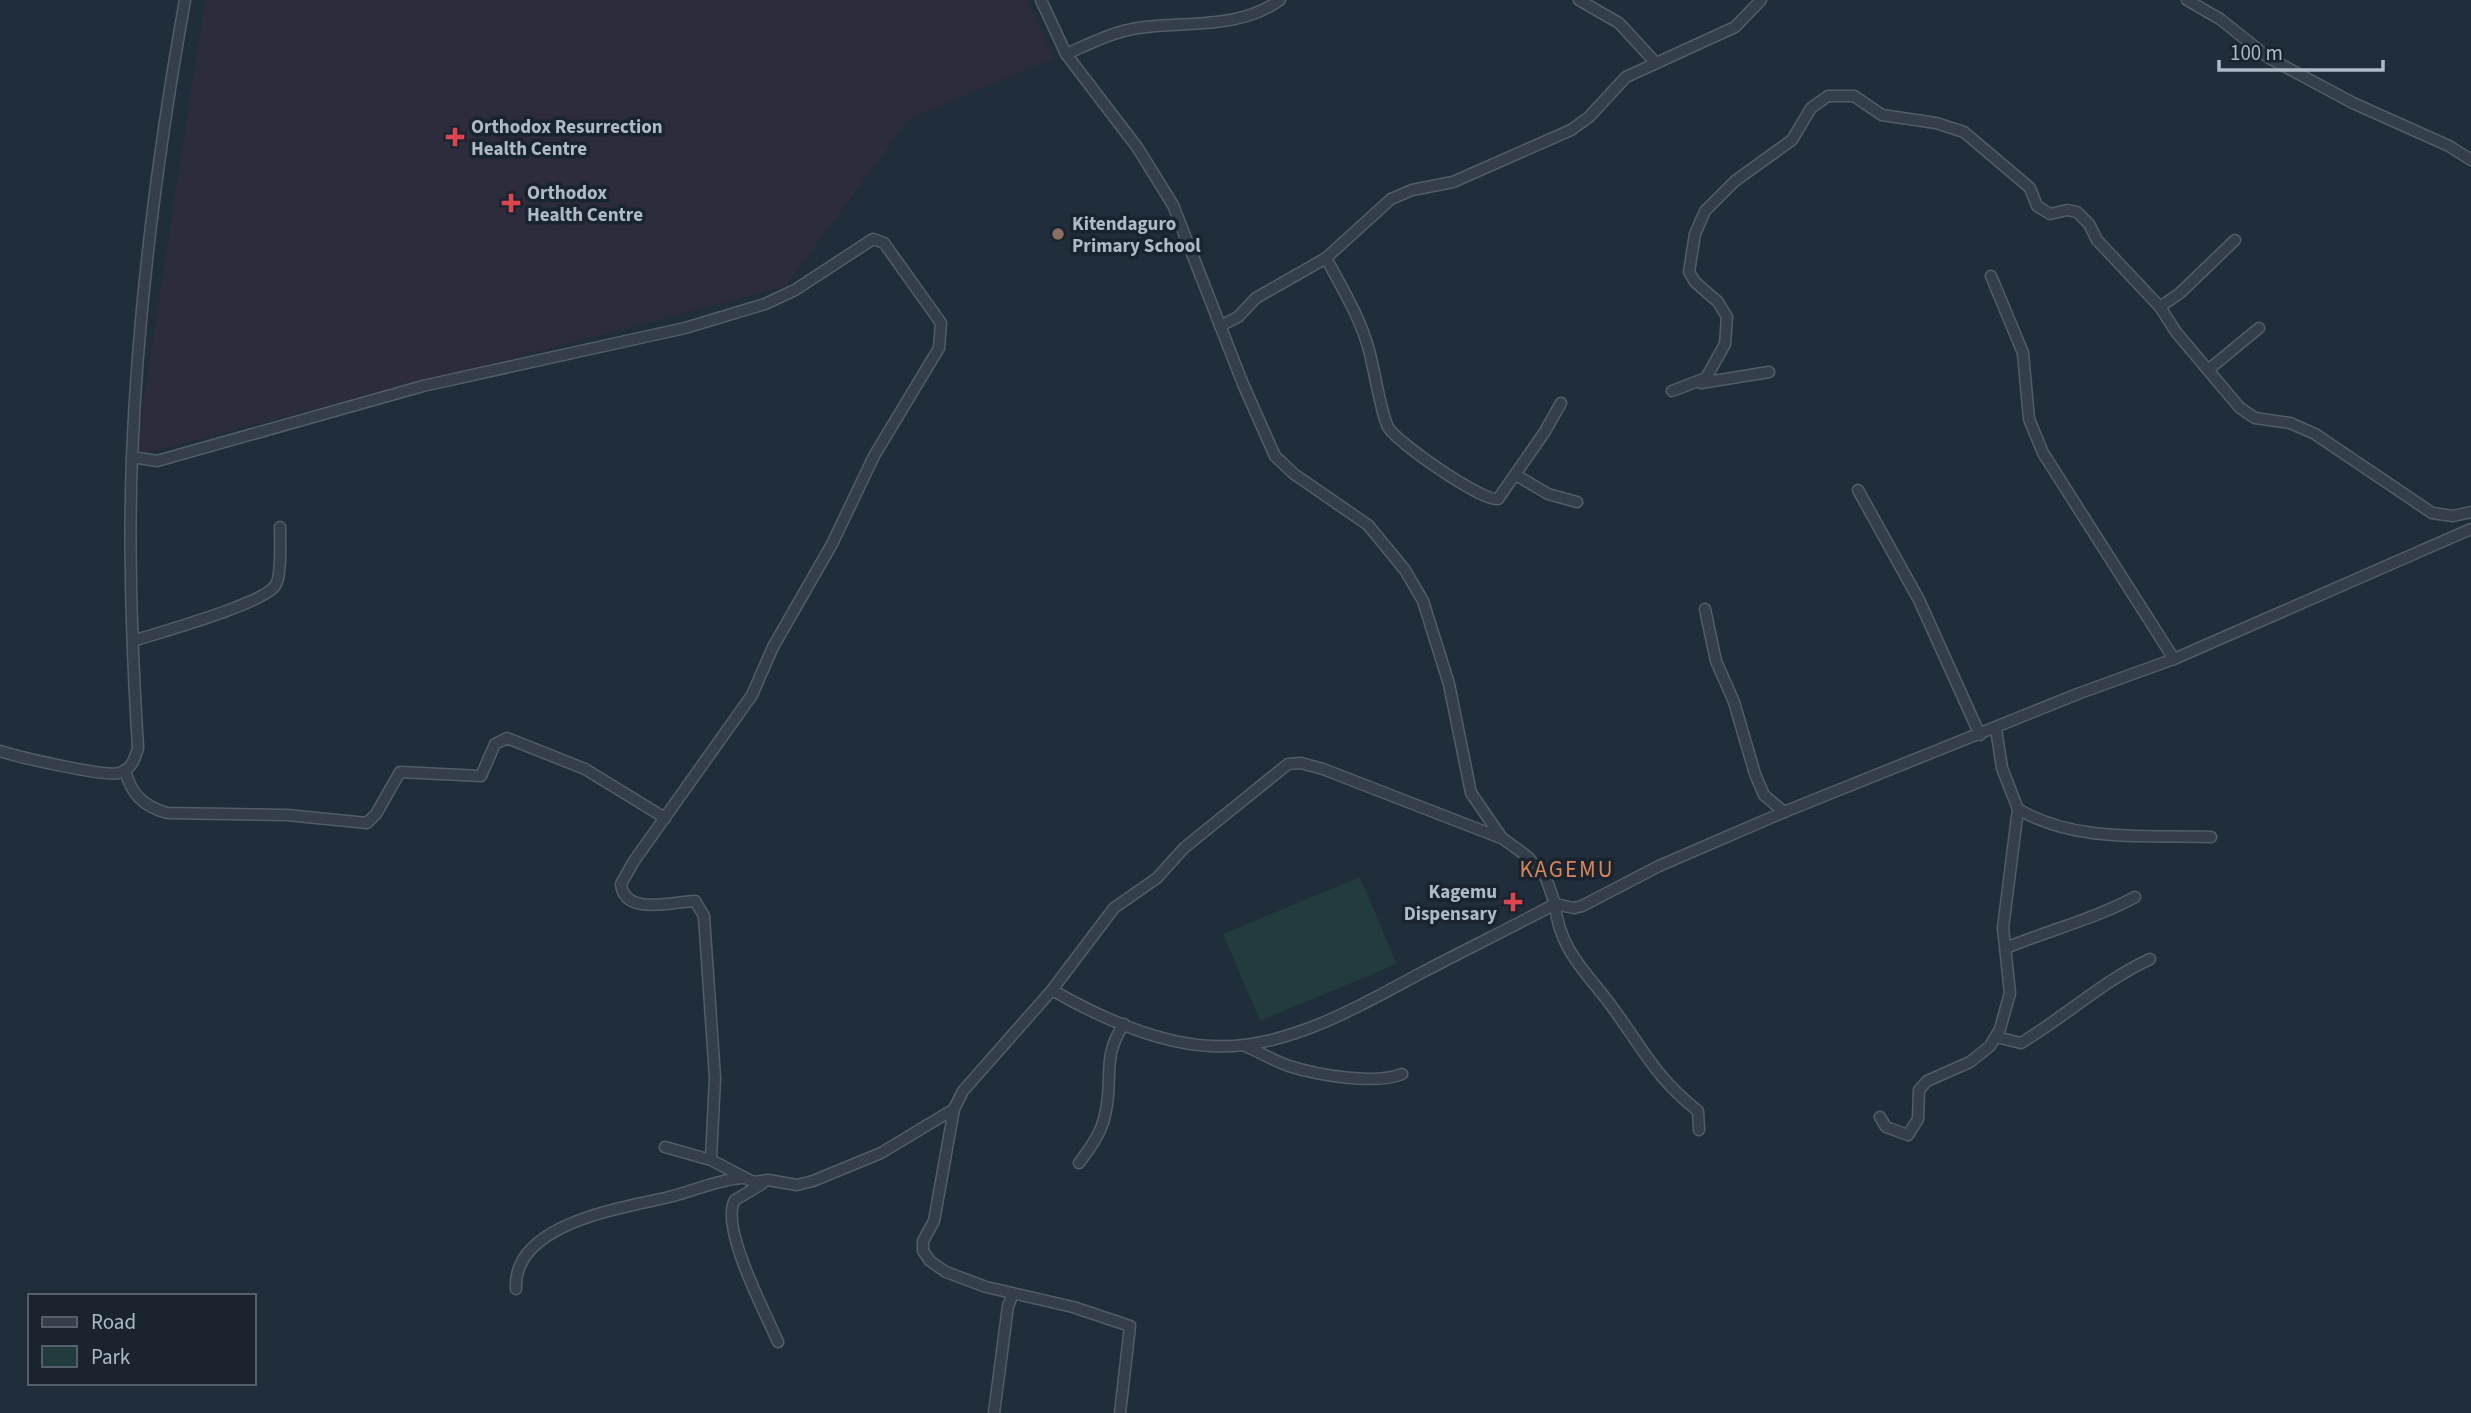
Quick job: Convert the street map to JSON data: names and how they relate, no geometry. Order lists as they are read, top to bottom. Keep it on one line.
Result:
{"districts":["KAGEMU"],"places":{"health":["Orthodox Resurrection Health Centre","Orthodox Health Centre","Kagemu Dispensary"],"other":["Kitendaguro Primary School"]},"legend":["Road","Park"],"scale_bar":"100 m"}
